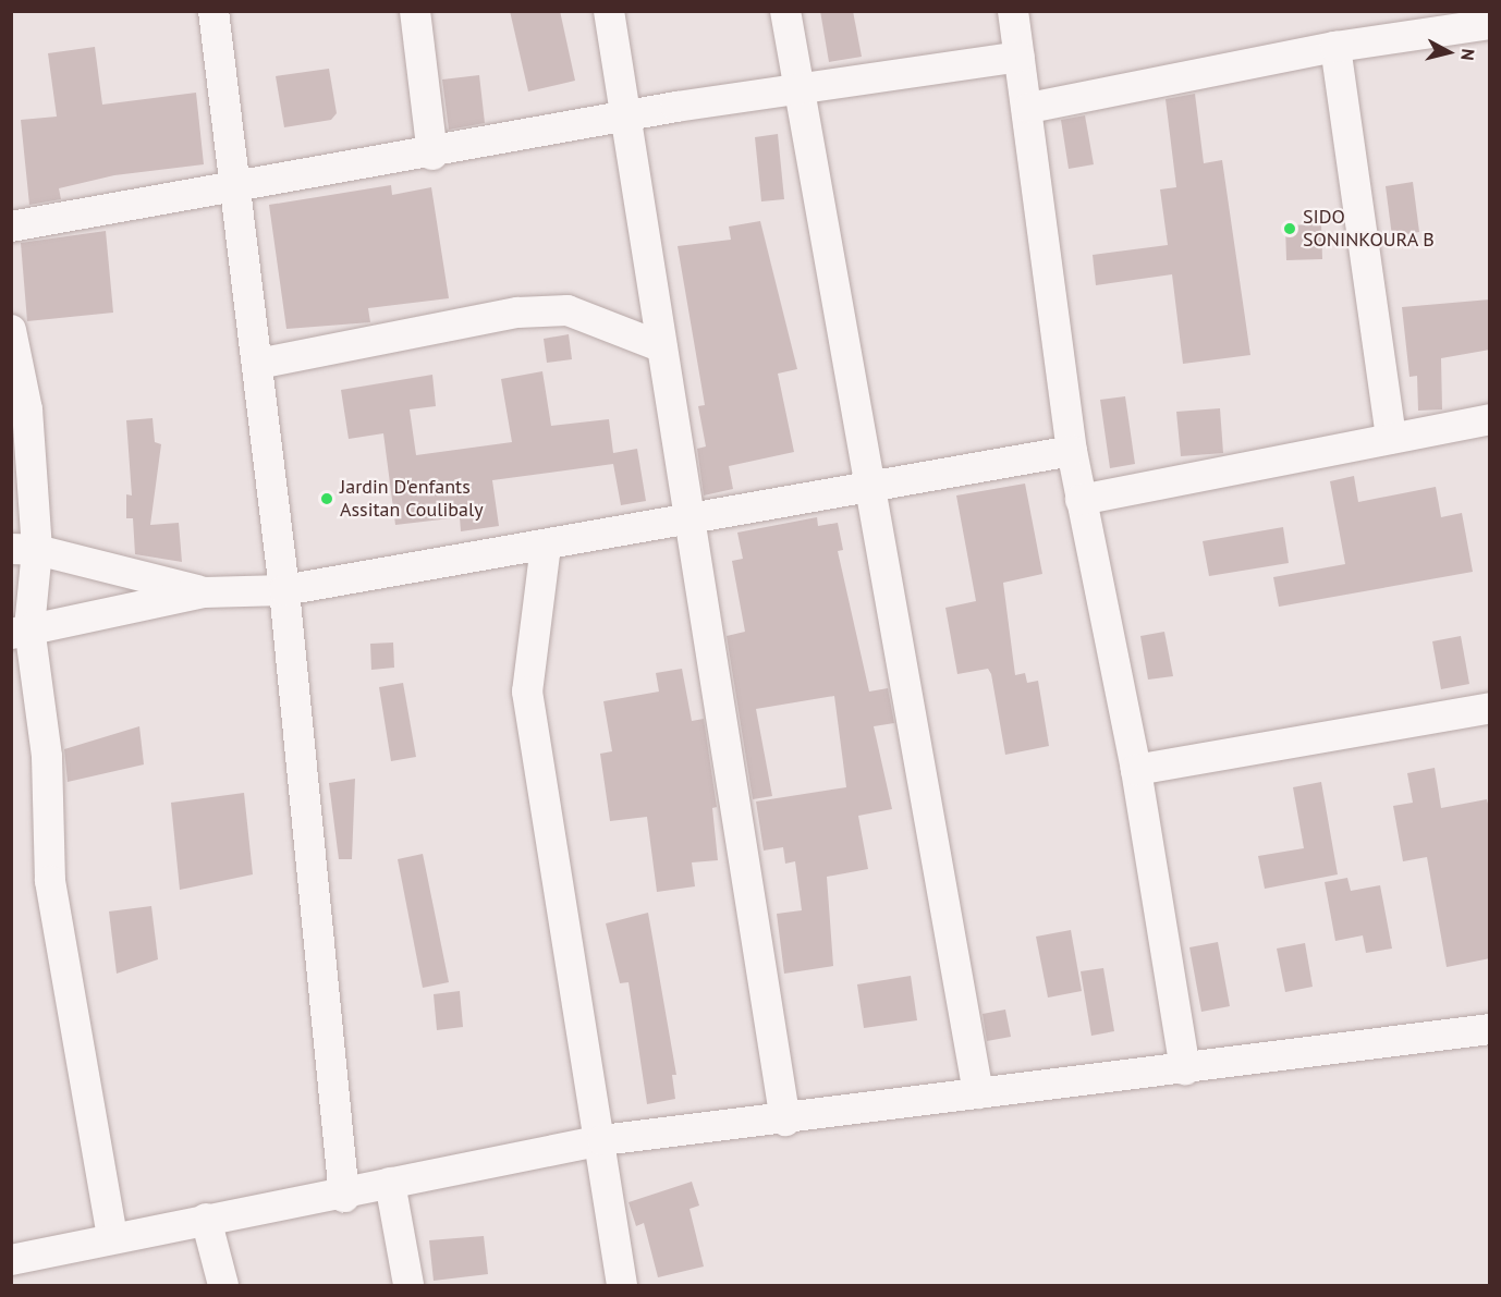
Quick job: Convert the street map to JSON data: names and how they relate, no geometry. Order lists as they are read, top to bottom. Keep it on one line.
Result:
{"places":["SIDO SONINKOURA B","Jardin D'enfants Assitan Coulibaly"],"north":"right"}
